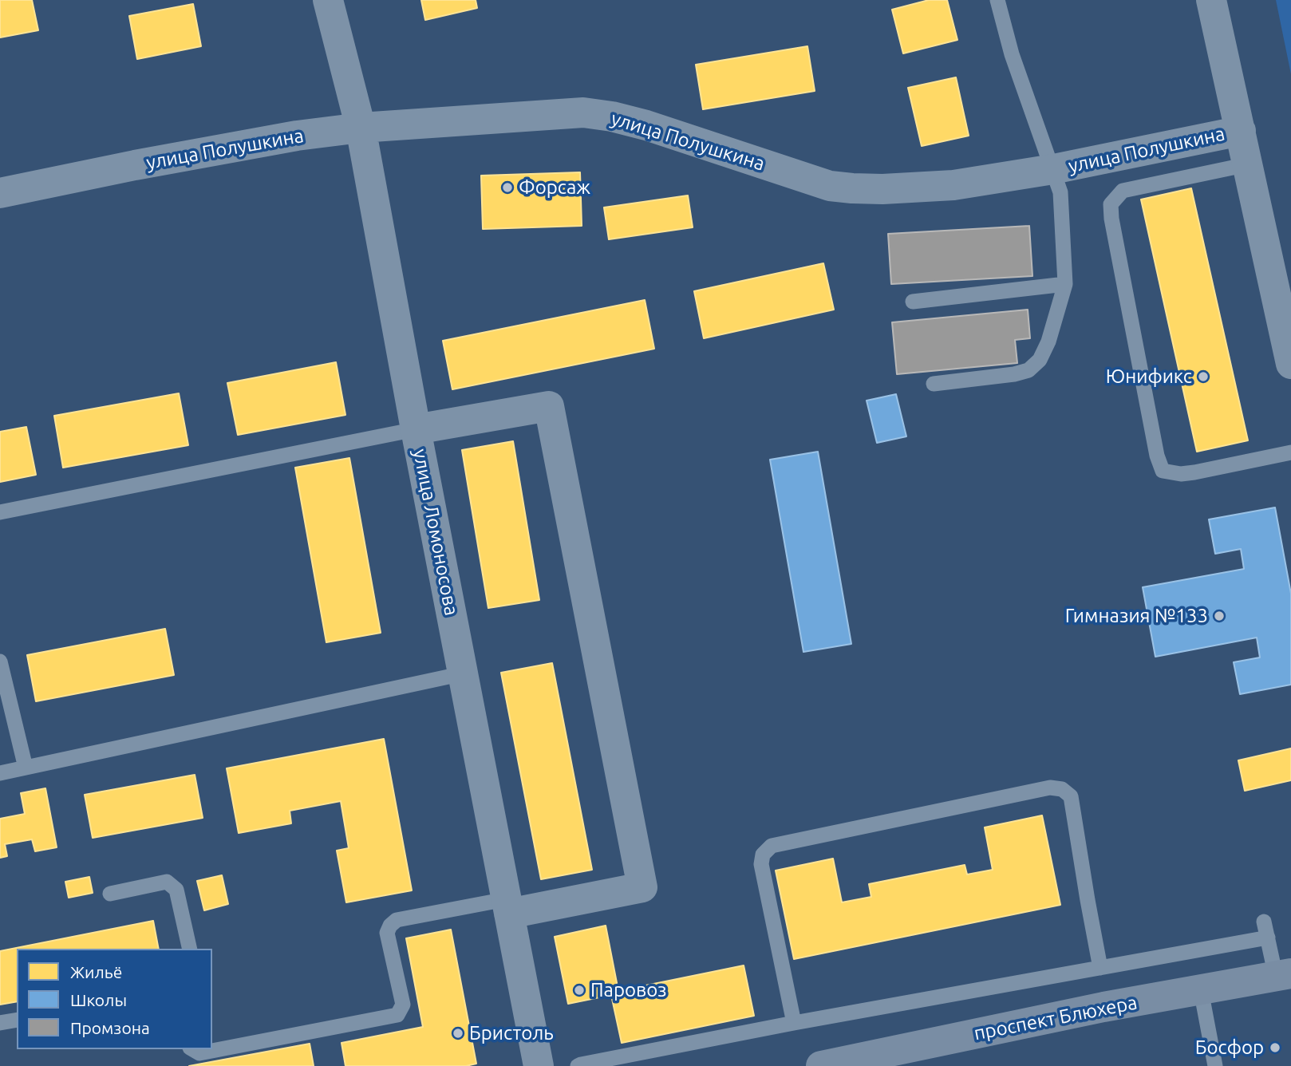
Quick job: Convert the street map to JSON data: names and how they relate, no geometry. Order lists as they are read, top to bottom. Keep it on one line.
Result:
{"streets":{"main road":["проспект Блюхера"],"street":["улица Полушкина","улица Ломоносова"]},"crossings":[["улица Полушкина","улица Ломоносова"]],"places":["Форсаж","Юнификс","Гимназия №133","Паровоз","Бристоль","Босфор"],"legend":["Жильё","Школы","Промзона"]}
